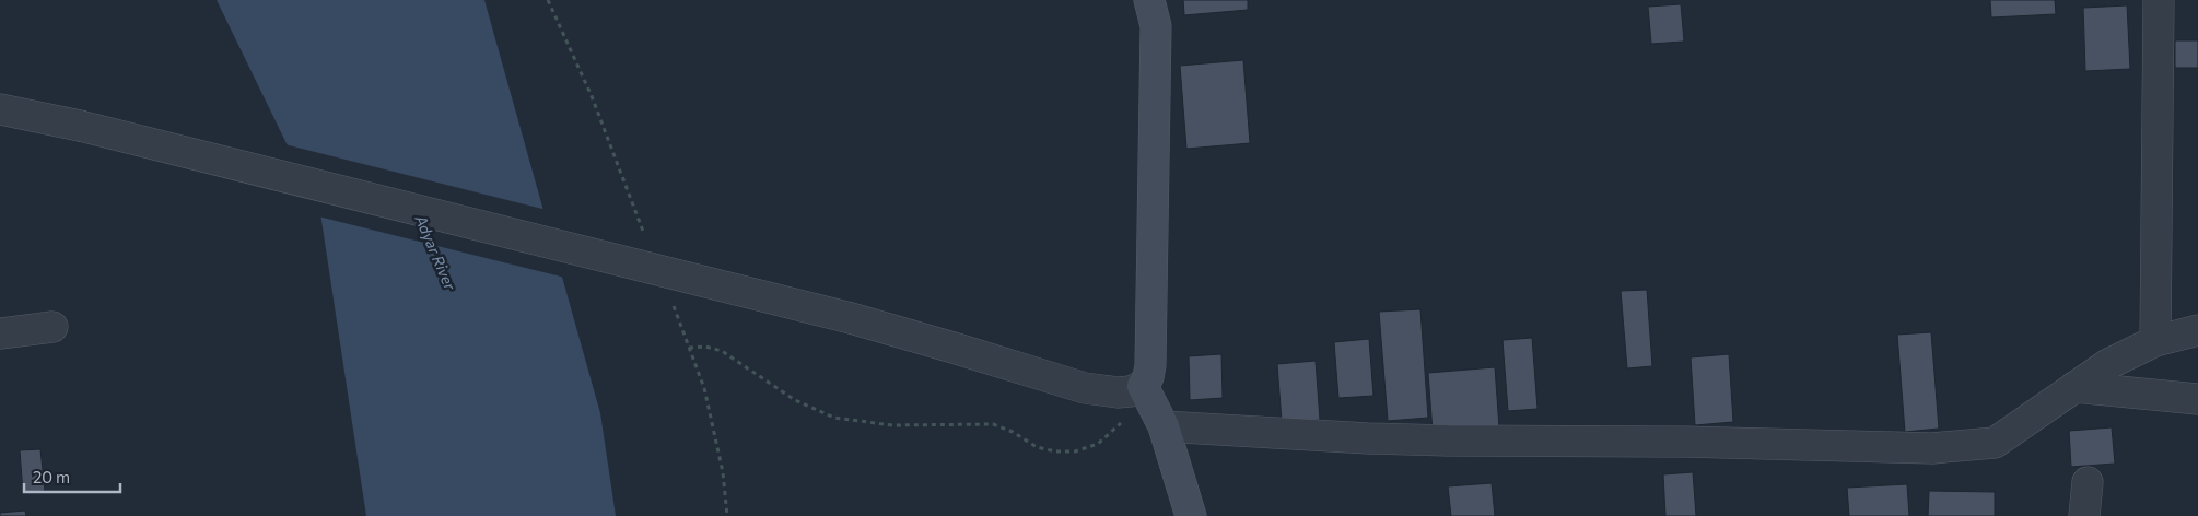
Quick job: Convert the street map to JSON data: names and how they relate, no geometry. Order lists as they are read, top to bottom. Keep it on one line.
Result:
{"water":["Adyar River"],"scale_bar":"20 m"}
